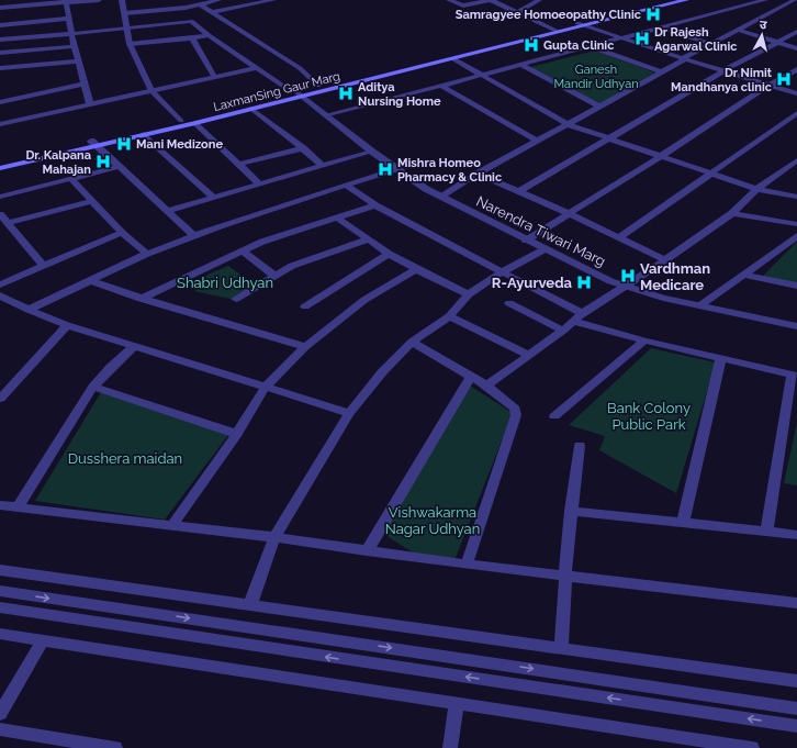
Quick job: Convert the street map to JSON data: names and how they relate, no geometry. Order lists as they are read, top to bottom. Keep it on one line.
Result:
{"streets":{"main road":["LaxmanSing Gaur Marg"],"street":["Narendra Tiwari Marg"]},"crossings":[["LaxmanSing Gaur Marg","Narendra Tiwari Marg"]],"parks":["Ganesh Mandir Udhyan","Shabri Udhyan","Bank Colony Public Park","Dusshera maidan","Vishwakarma Nagar Udhyan"],"places":{"hospital":["Samragyee Homoeopathy Clinic","Dr Rajesh Agarwal Clinic","Gupta Clinic","Dr Nimit Mandhanya clinic","Aditya Nursing Home","Mani Medizone","Dr. Kalpana Mahajan","Mishra Homeo Pharmacy & Clinic","Vardhman Medicare","R-Ayurveda"]},"north":"top"}
